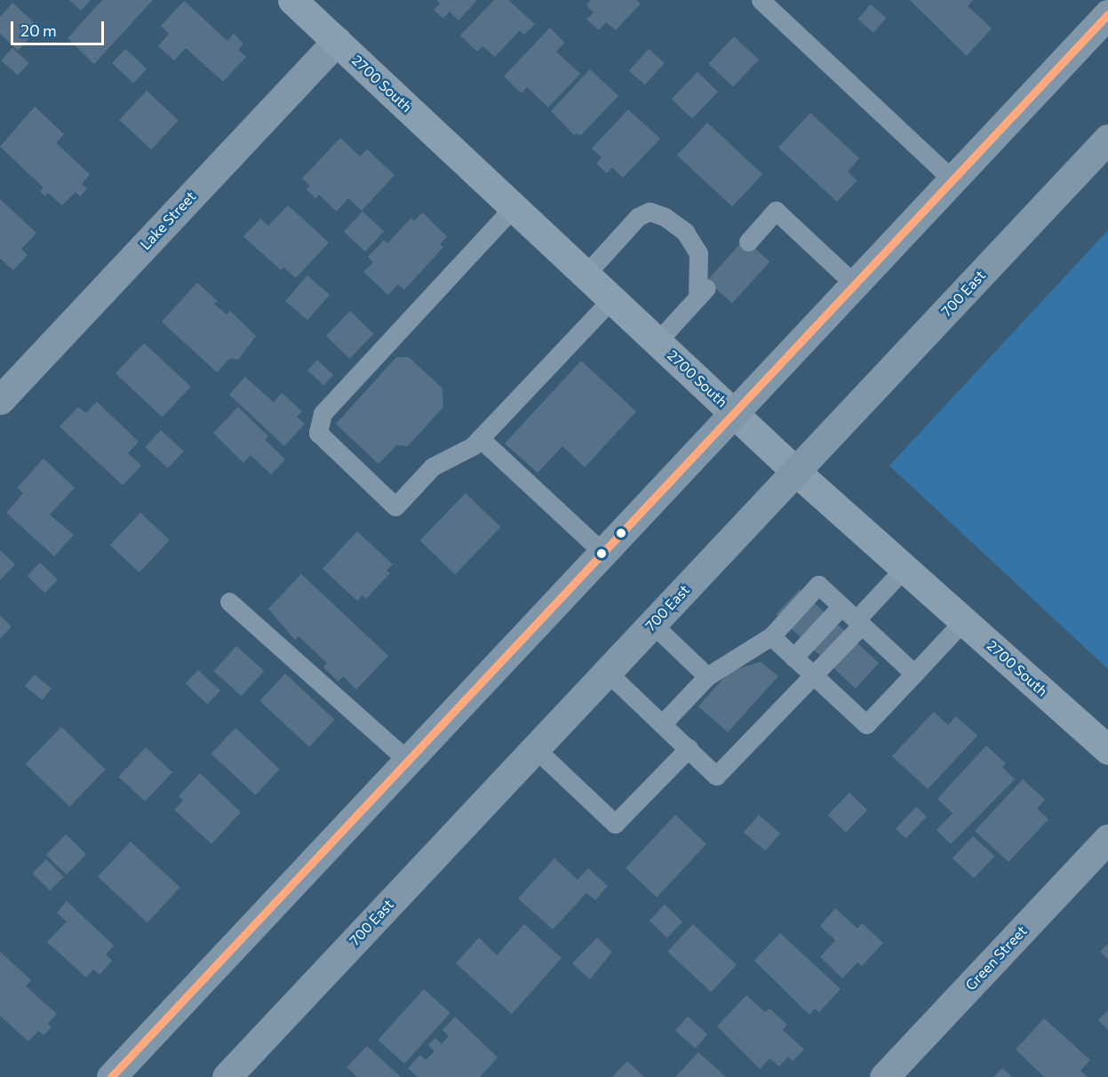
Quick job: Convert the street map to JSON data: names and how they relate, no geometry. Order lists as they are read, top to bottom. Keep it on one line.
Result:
{"streets":{"main road":["700 East"],"street":["2700 South","Lake Street","Green Street"]},"crossings":[["2700 South","Lake Street"],["2700 South","700 East"]],"scale_bar":"20 m"}
